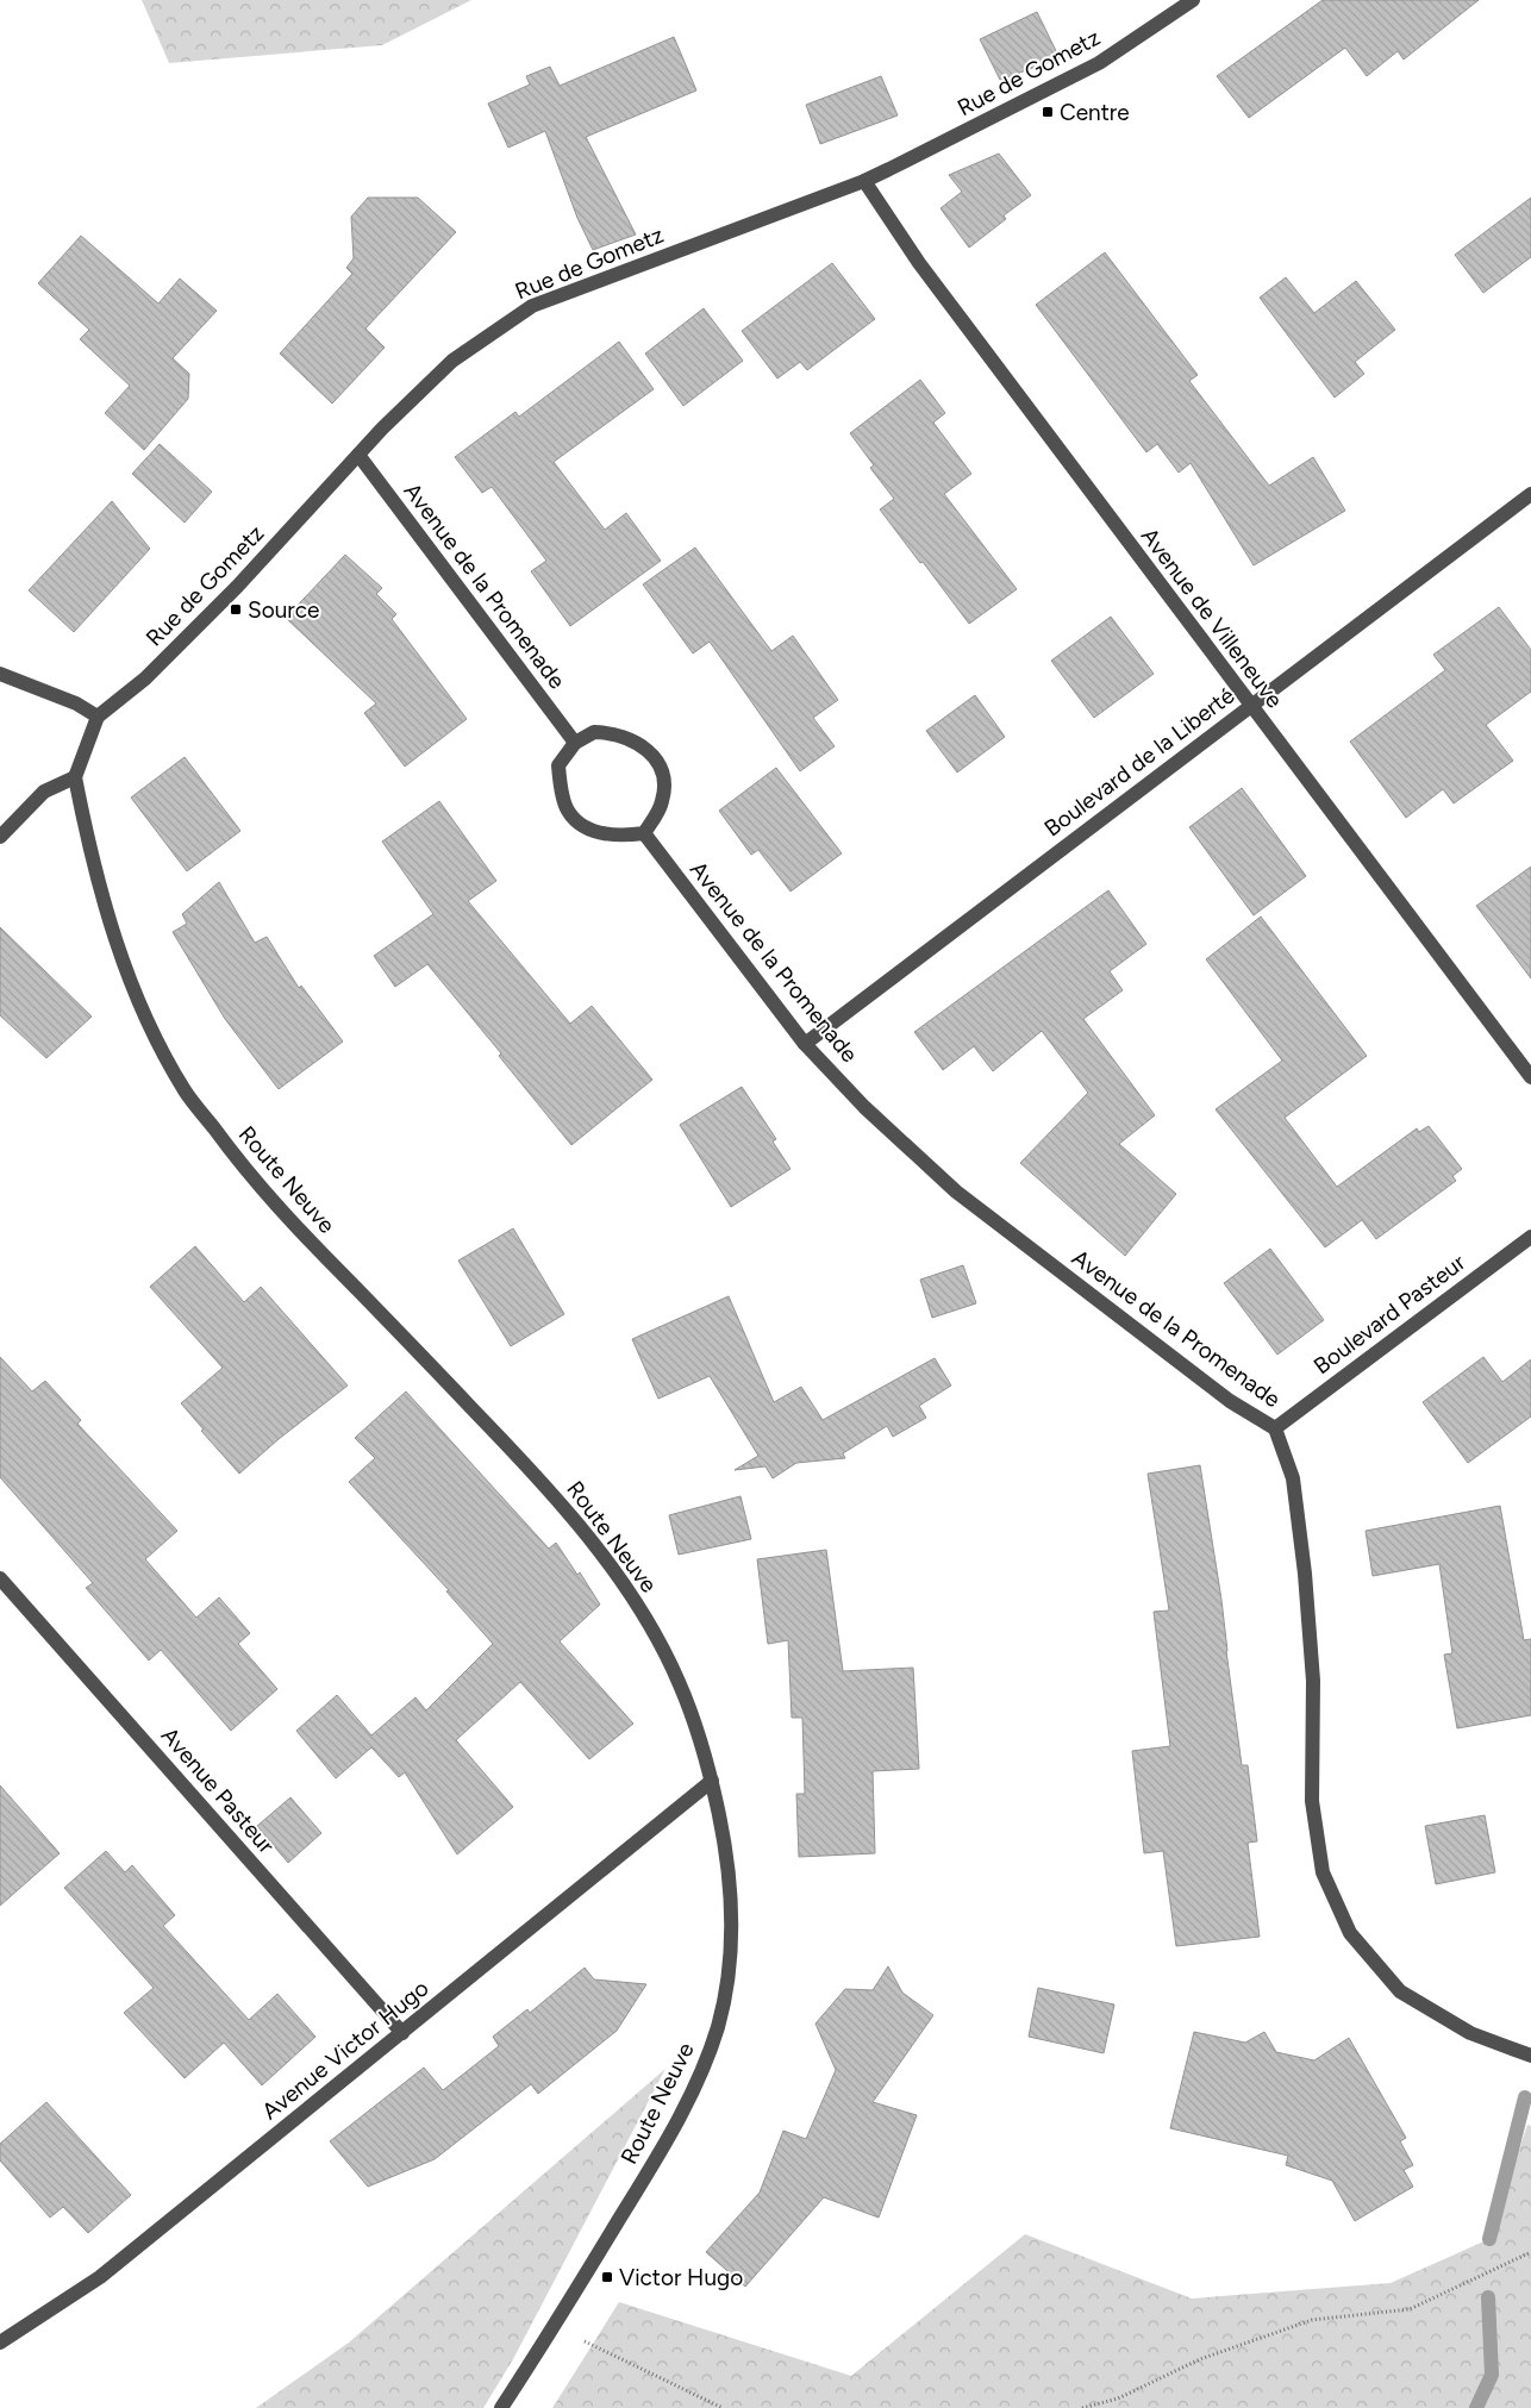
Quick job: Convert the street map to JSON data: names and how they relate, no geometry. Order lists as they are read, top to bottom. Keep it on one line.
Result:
{"streets":{"street":["Rue de Gometz","Avenue de la Promenade","Avenue de Villeneuve","Boulevard de la Liberté","Route Neuve","Boulevard Pasteur","Avenue Pasteur","Avenue Victor Hugo"]},"crossings":[["Rue de Gometz","Avenue de la Promenade"],["Rue de Gometz","Avenue de Villeneuve"],["Avenue de la Promenade","Boulevard de la Liberté"],["Avenue de la Promenade","Boulevard Pasteur"],["Avenue de Villeneuve","Boulevard de la Liberté"],["Route Neuve","Avenue Victor Hugo"],["Avenue Pasteur","Avenue Victor Hugo"]],"places":{"transit":["Centre","Source","Victor Hugo"]}}
